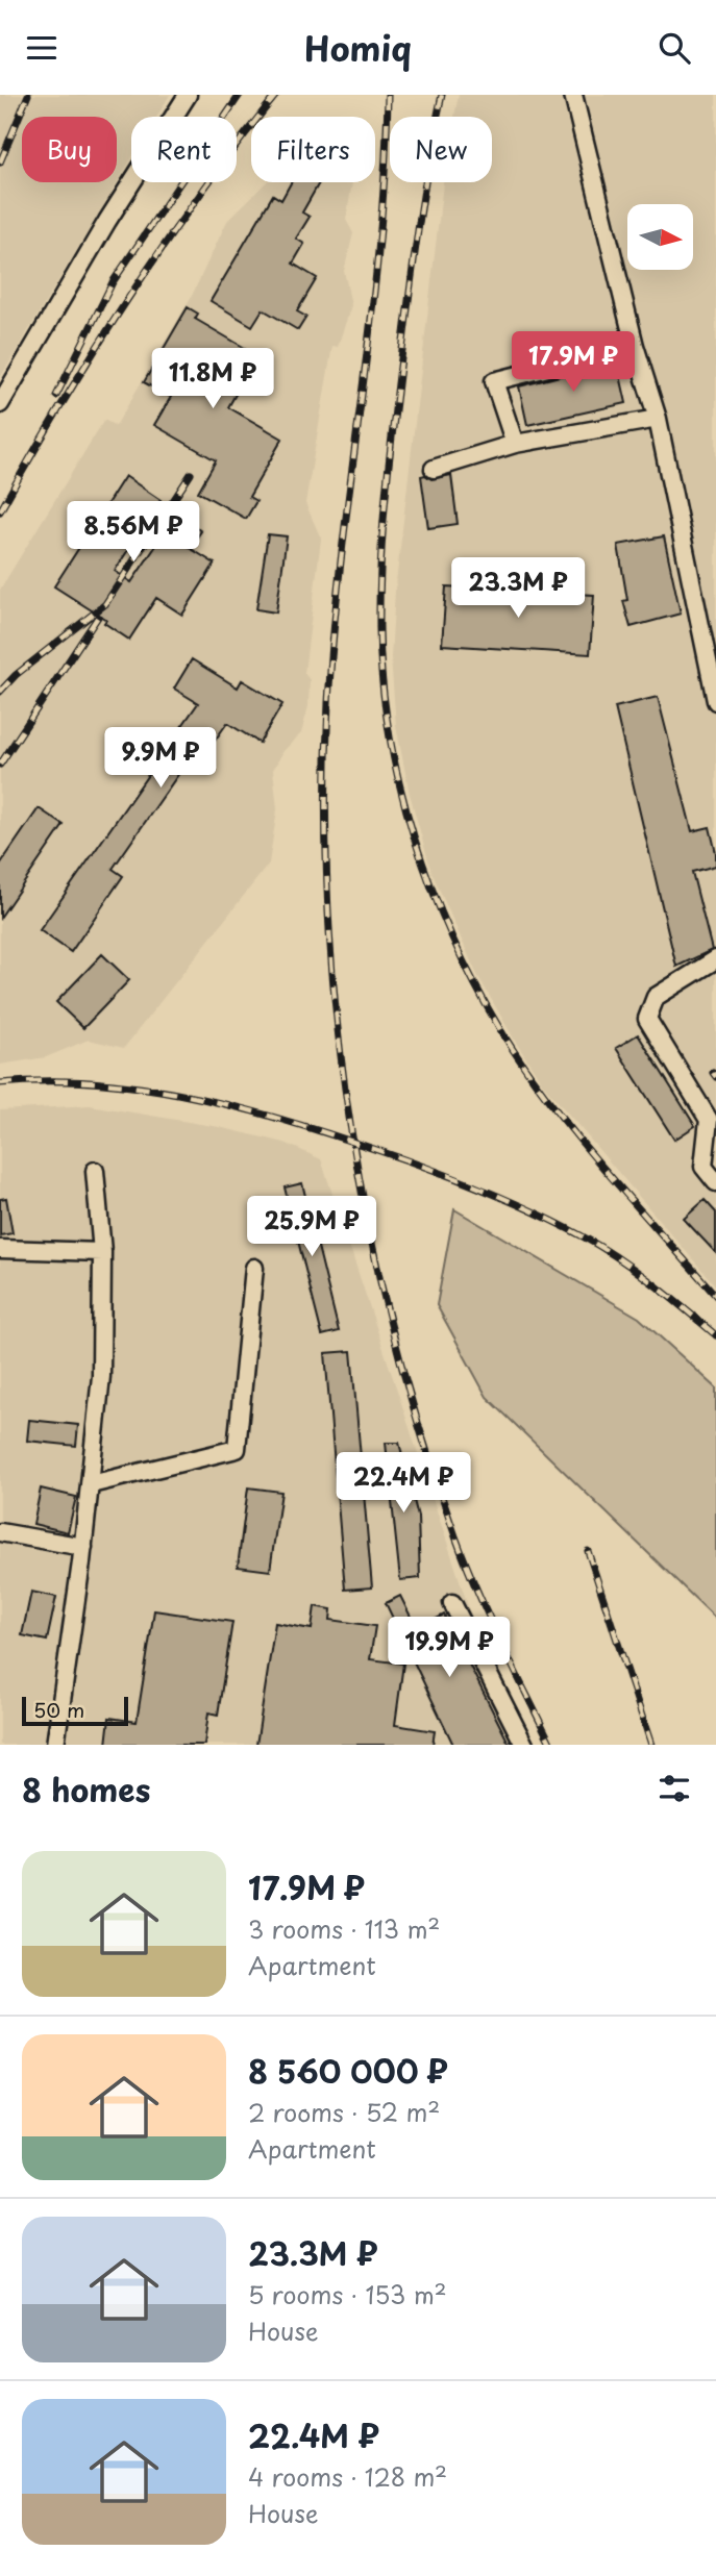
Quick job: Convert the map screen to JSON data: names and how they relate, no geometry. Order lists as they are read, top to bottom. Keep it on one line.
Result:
{"scale_bar":"50 m","north":"right","page":{"header":"Homiq","chip":["Buy","Rent","Filters","New"],"price":["17.9M ₽","11.8M ₽","8.56M ₽","23.3M ₽","9.9M ₽","25.9M ₽","22.4M ₽","19.9M ₽"],"scale":"50 m","heading":"8 homes","list":[{"name":"17.9M ₽","note":"3 rooms · 113 m² · Apartment"},{"name":"8 560 000 ₽","note":"2 rooms · 52 m² · Apartment"},{"name":"23.3M ₽","note":"5 rooms · 153 m² · House"},{"name":"22.4M ₽","note":"4 rooms · 128 m² · House"}]}}
